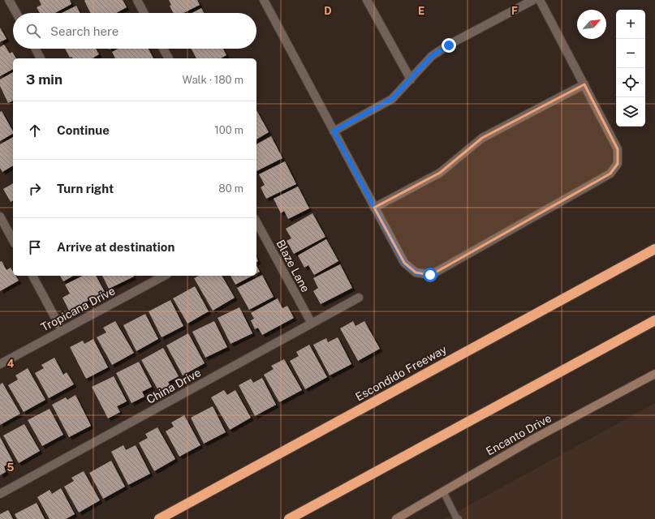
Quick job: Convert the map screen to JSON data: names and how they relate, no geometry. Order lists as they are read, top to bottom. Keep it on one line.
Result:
{"streets":{"highway":["Escondido Freeway"],"main road":["Encanto Drive"],"street":["Blaze Lane","Tropicana Drive","China Drive"]},"crossings":[["Blaze Lane","China Drive"]],"north":"top right","page":{"map_buttons":["+","−"],"search":"Search here","heading":["3 min","Walk · 180 m"],"list":[["Continue","100 m"],["Turn right","80 m"],"Arrive at destination"]},"grid":{"columns":["D","E","F"],"rows":["4","5"]}}
